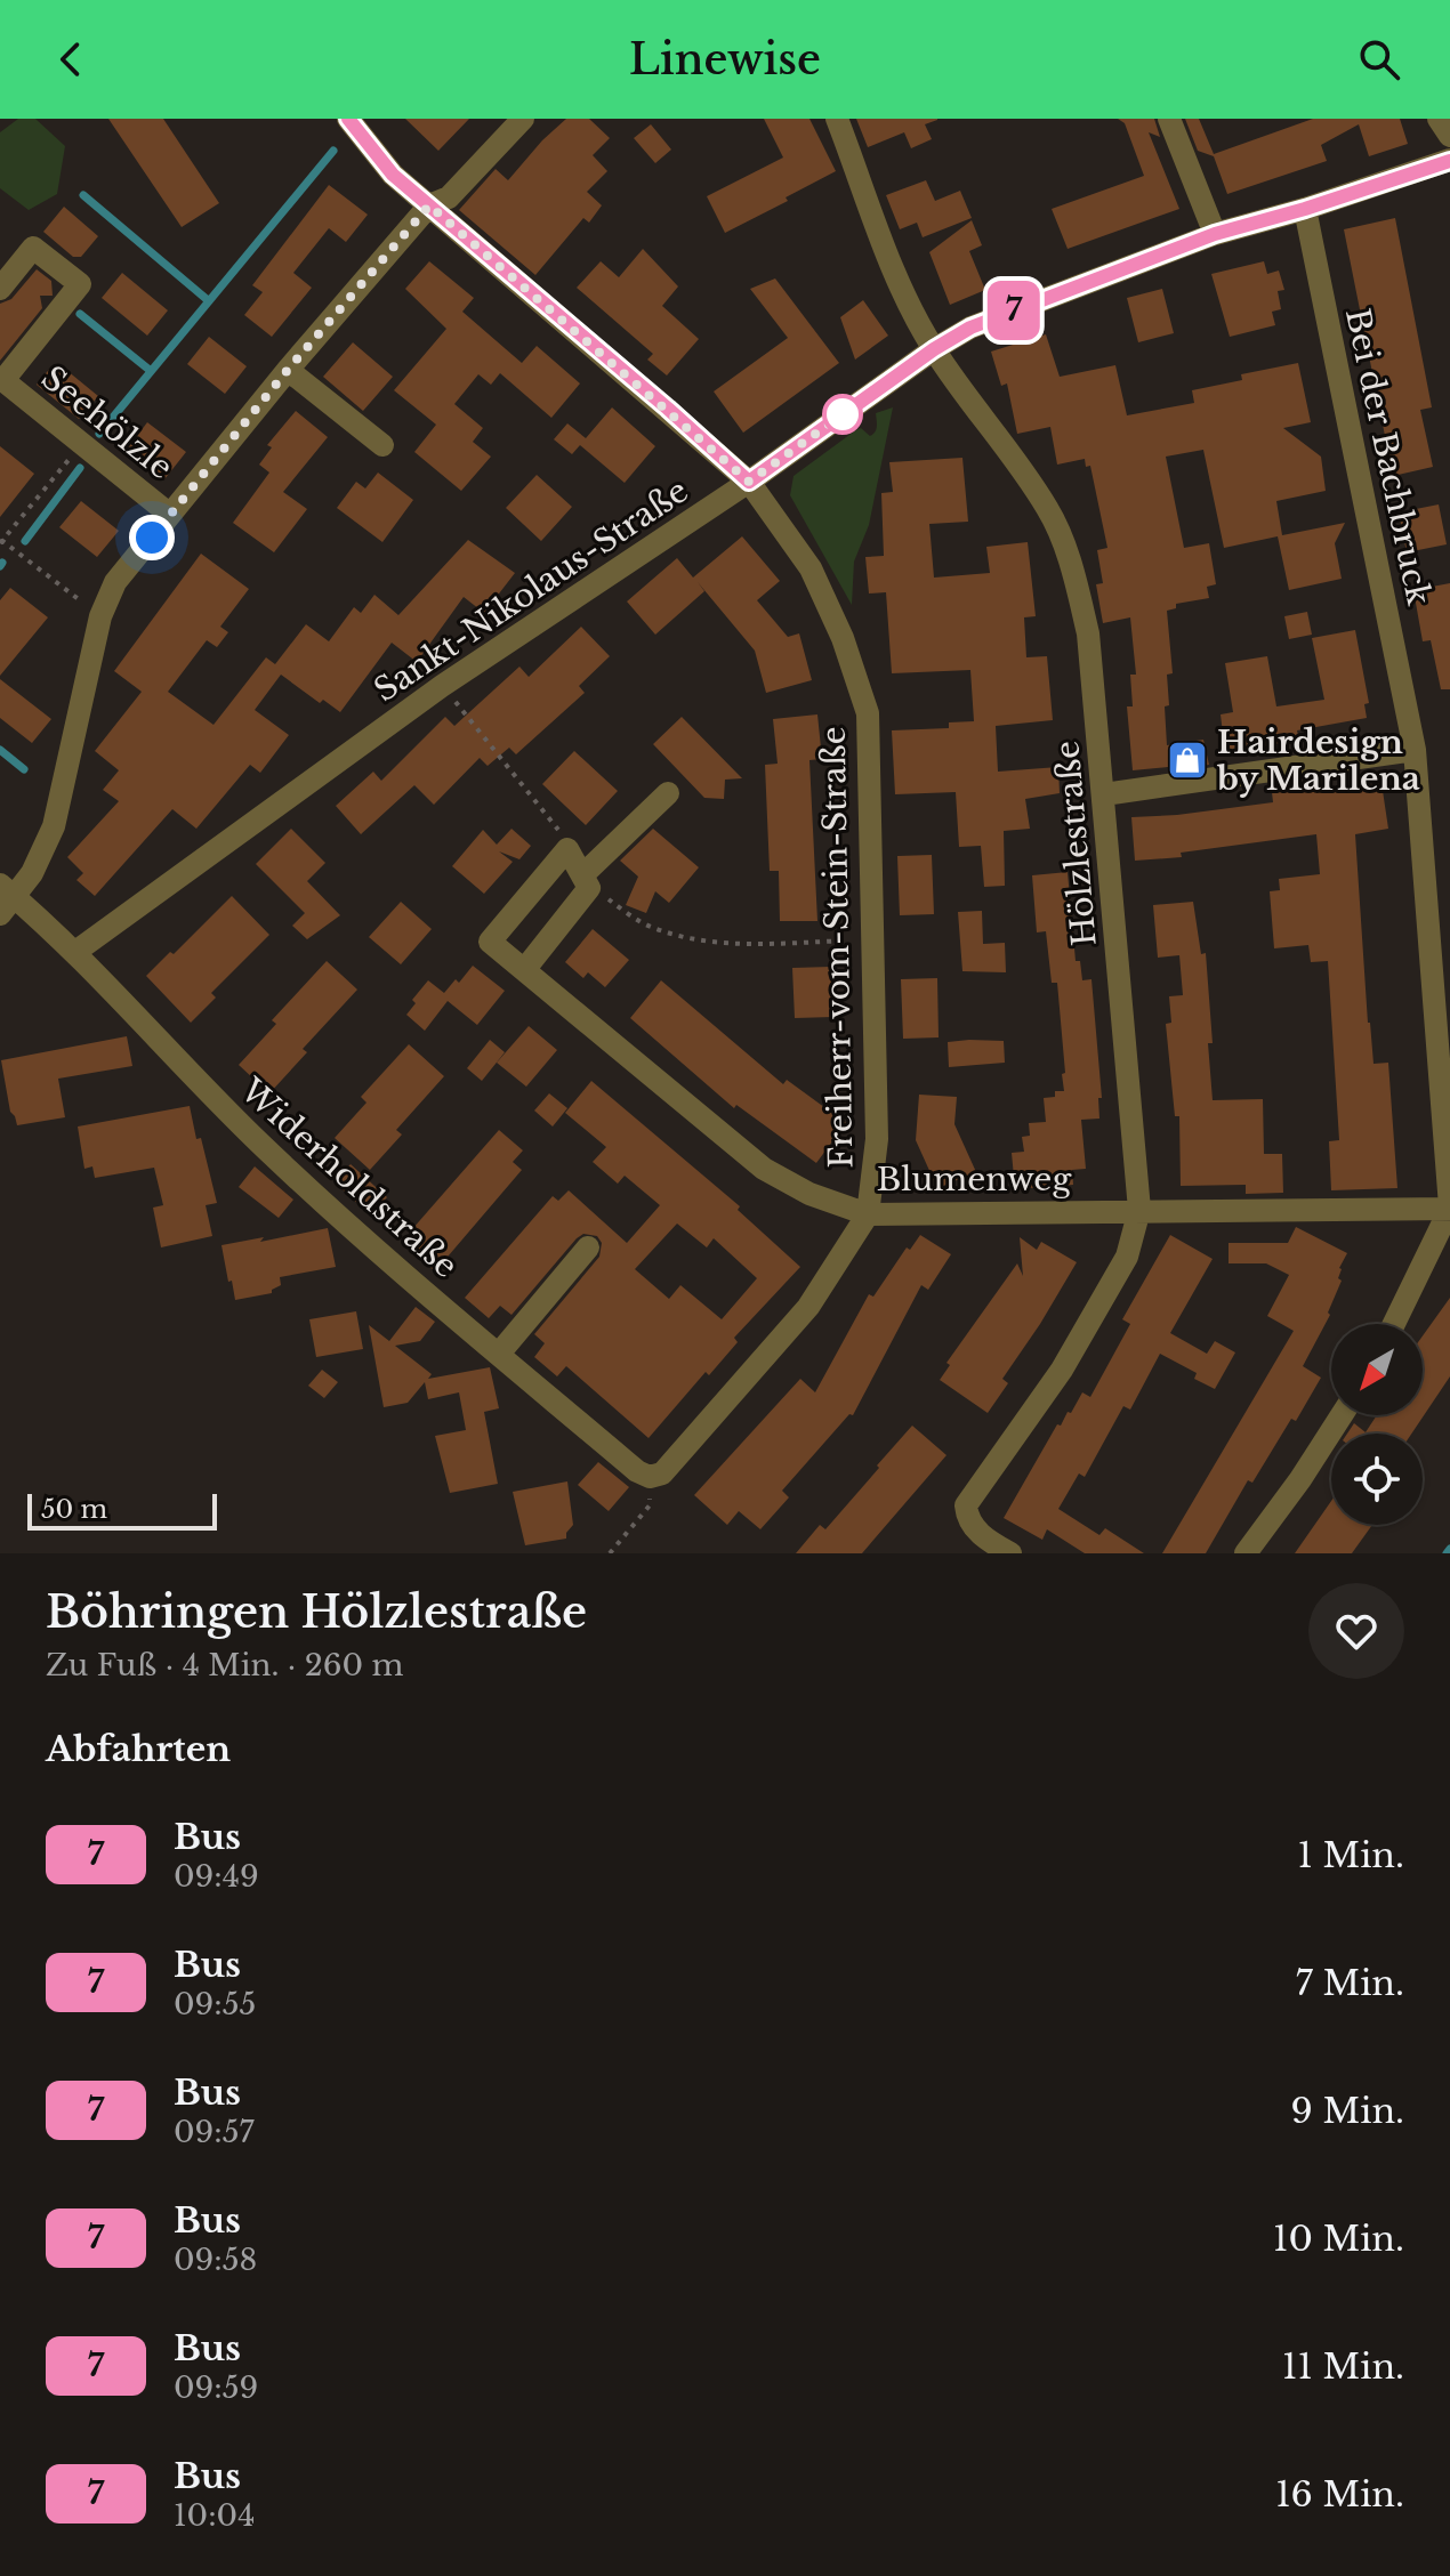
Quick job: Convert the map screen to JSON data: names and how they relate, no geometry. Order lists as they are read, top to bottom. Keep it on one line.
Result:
{"streets":{"street":["Seehölzle","Bei der Bachbruck","Sankt-Nikolaus-Straße","Hölzlestraße","Freiherr-vom-Stein-Straße","Widerholdstraße","Blumenweg"]},"crossings":[["Bei der Bachbruck","Sankt-Nikolaus-Straße"],["Bei der Bachbruck","Blumenweg"],["Sankt-Nikolaus-Straße","Hölzlestraße"],["Sankt-Nikolaus-Straße","Freiherr-vom-Stein-Straße"],["Sankt-Nikolaus-Straße","Widerholdstraße"],["Hölzlestraße","Blumenweg"],["Freiherr-vom-Stein-Straße","Widerholdstraße"],["Freiherr-vom-Stein-Straße","Blumenweg"]],"places":{"shop":["Hairdesign by Marilena"]},"lines":["bus line 7"],"scale_bar":"50 m","north":"bottom left","page":{"header":"Linewise","on_map":"7","scale":"50 m","heading":[["Böhringen Hölzlestraße","Zu Fuß · 4 Min. · 260 m"],"Abfahrten"],"list":[{"mark":"7","name":"Bus","note":"09:49","value":"1 Min."},{"mark":"7","name":"Bus","note":"09:55","value":"7 Min."},{"mark":"7","name":"Bus","note":"09:57","value":"9 Min."},{"mark":"7","name":"Bus","note":"09:58","value":"10 Min."},{"mark":"7","name":"Bus","note":"09:59","value":"11 Min."},{"mark":"7","name":"Bus","note":"10:04","value":"16 Min."}]}}
